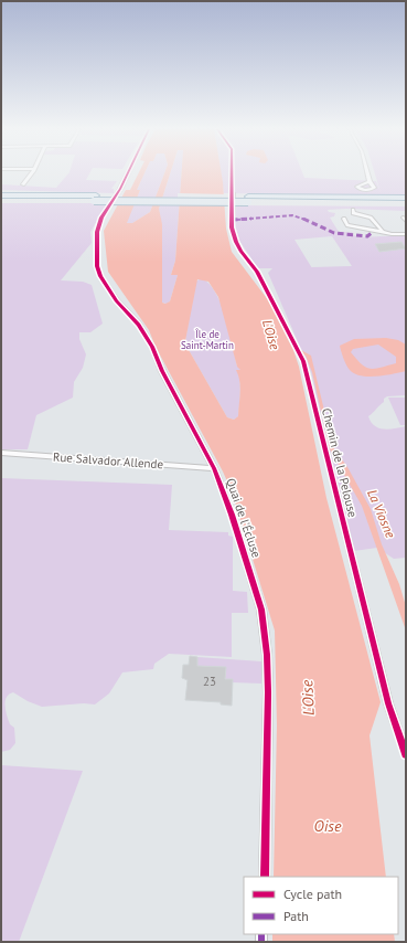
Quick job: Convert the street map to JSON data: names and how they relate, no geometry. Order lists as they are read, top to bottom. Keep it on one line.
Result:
{"streets":{"street":["Rue Salvador Allende","Chemin de la Pelouse","Quai de l'Écluse"]},"crossings":[["Rue Salvador Allende","Quai de l'Écluse"]],"water":["L'Oise","La Viosne","Oise"],"parks":["Île de Saint-Martin"],"house_numbers":["23"],"legend":["Cycle path","Path"]}
